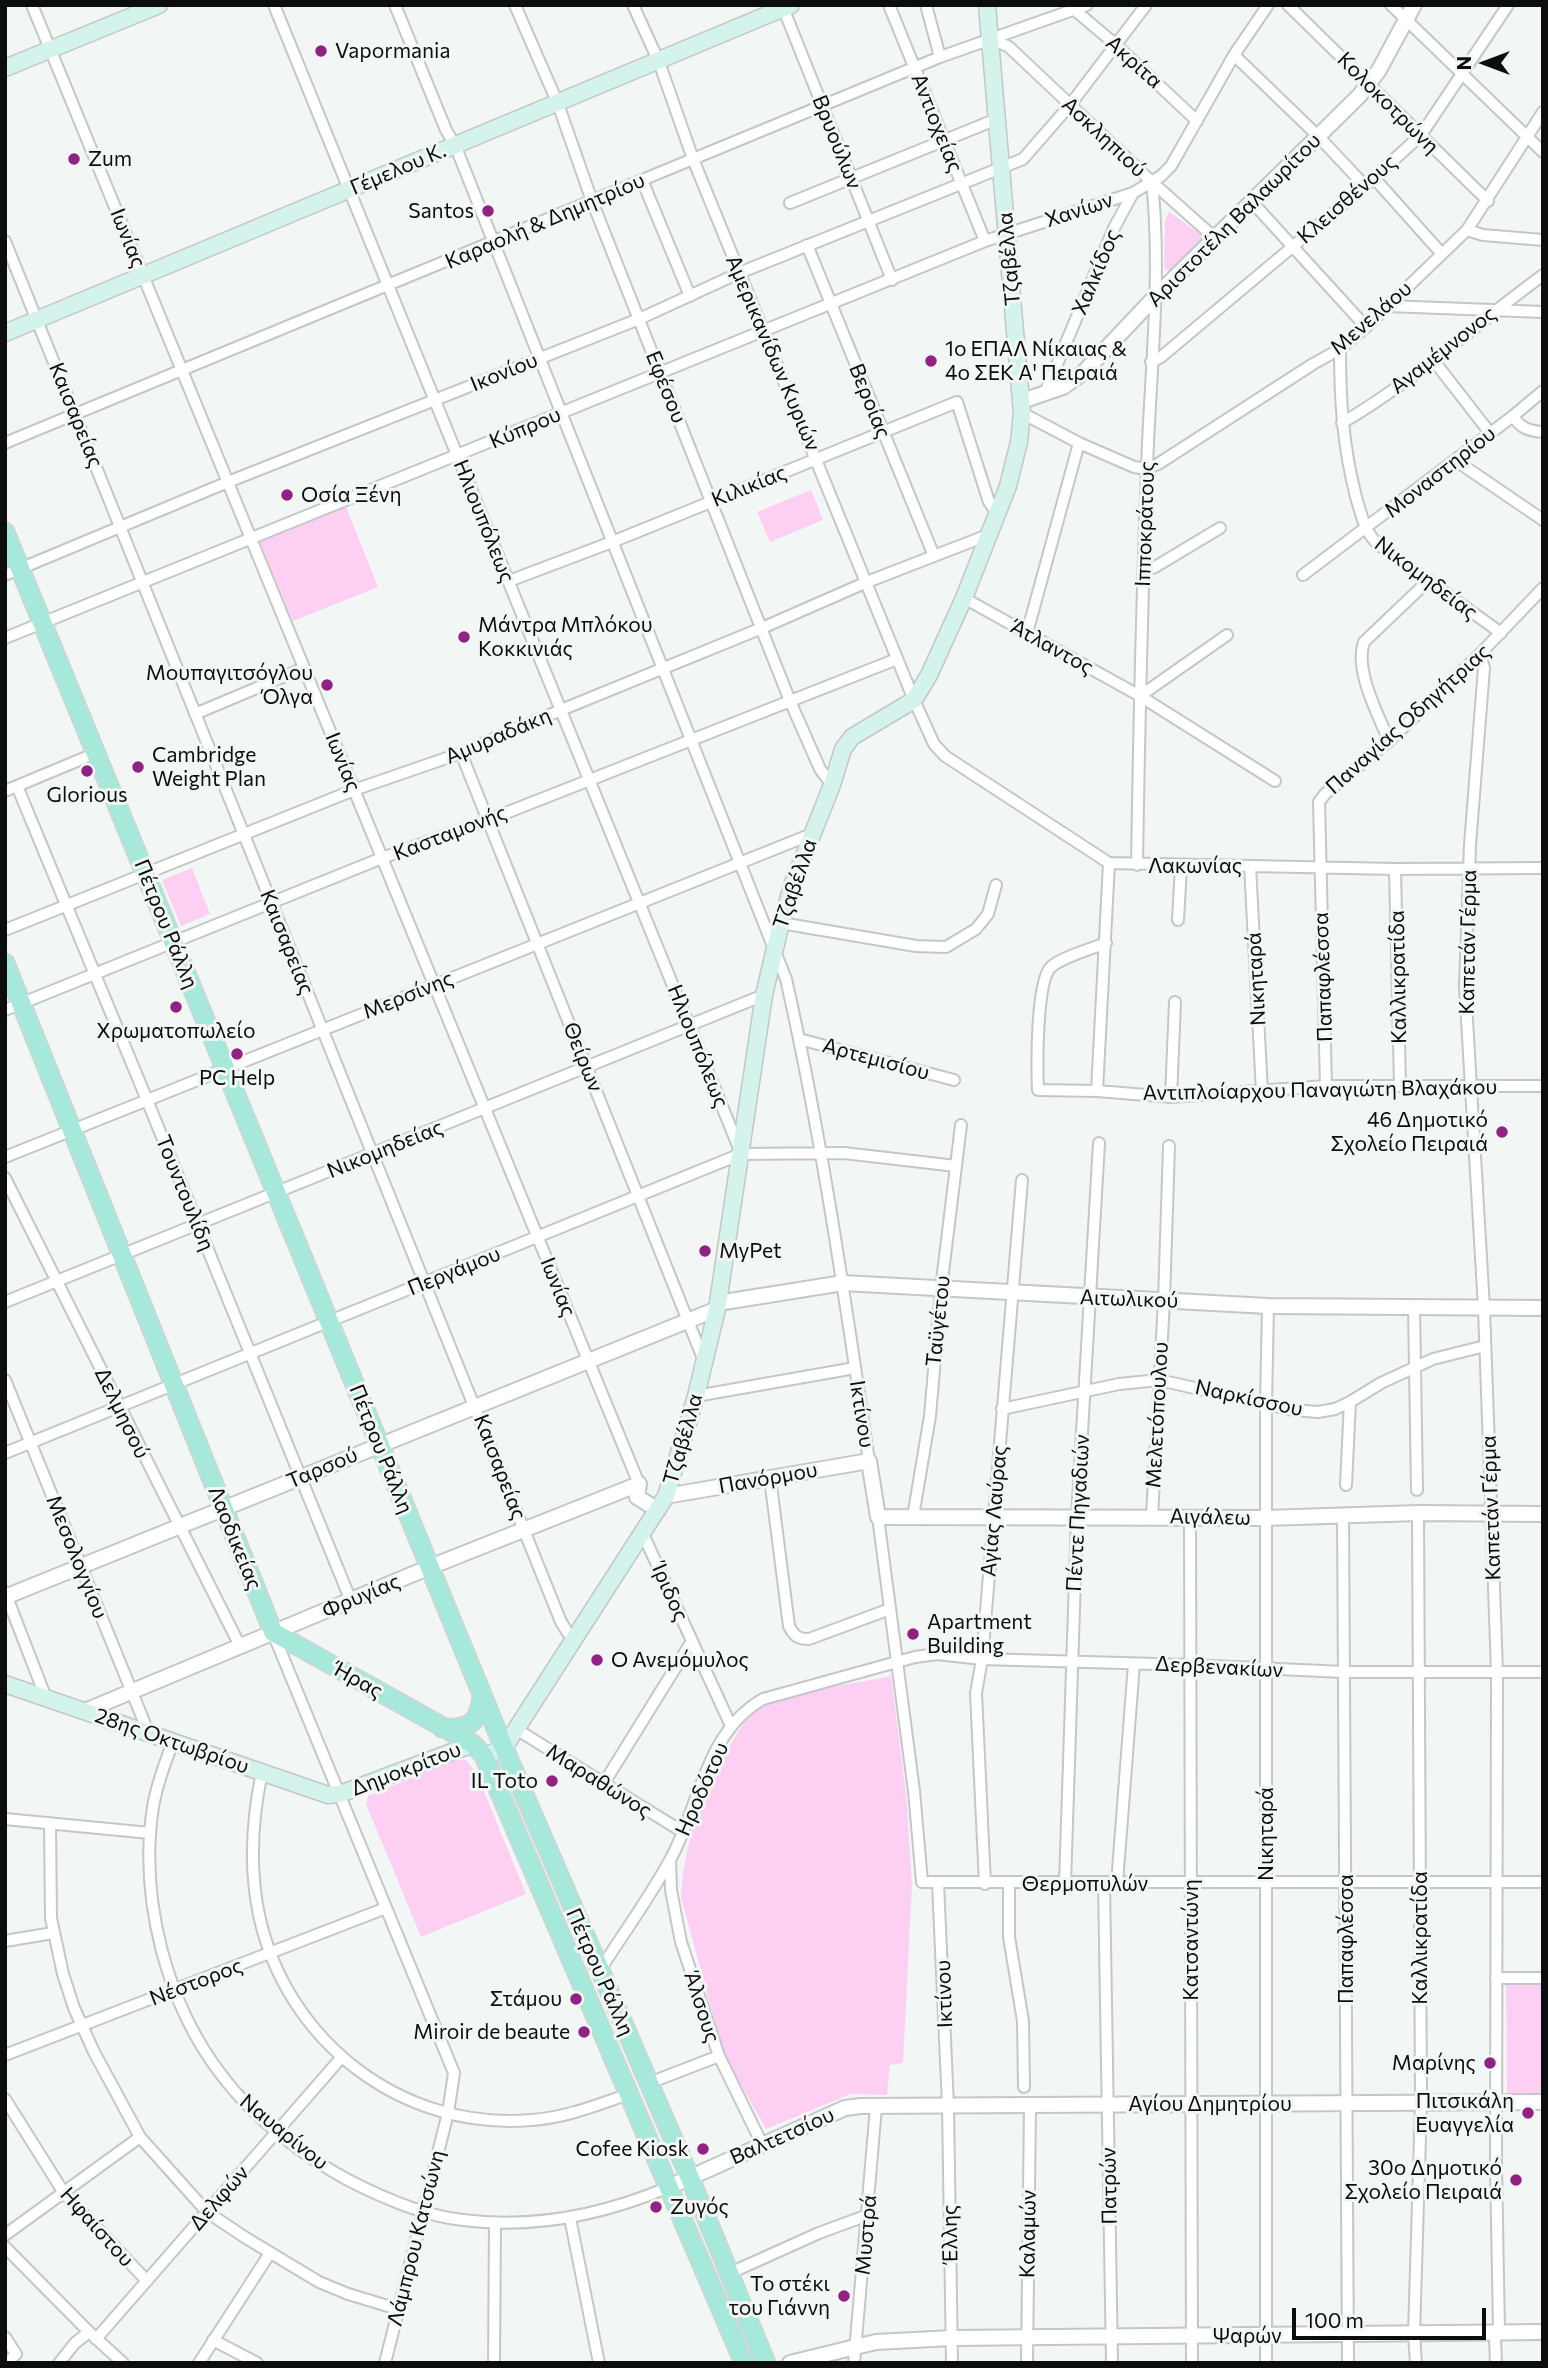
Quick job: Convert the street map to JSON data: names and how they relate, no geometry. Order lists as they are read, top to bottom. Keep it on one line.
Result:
{"streets":{"main road":["Γέμελου Κ.","Τζαβέλλα","Πέτρου Ράλλη","Λαοδικείας","Ήρας","28ης Οκτωβρίου","Δημοκρίτου"],"street":["Ακρίτα","Κολοκοτρώνη","Αντιοχείας","Ασκληπιού","Βρυούλων","Κλεισθένους","Χανίων","Αριστοτέλη Βαλαωρίτου","Καραολή & Δημητρίου","Ιωνίας","Χαλκίδος","Μενελάου","Αγαμέμνονος","Αμερικανίδων Κυριών","Ικονίου","Εφέσου","Βεροίας","Καισαρείας","Κύπρου","Μοναστηρίου","Κιλικίας","Ηλιουπόλεως","Ιπποκράτους","Νικομηδείας","Άτλαντος","Παναγίας Οδηγήτριας","Αμυραδάκη","Κασταμονής","Λακωνίας","Καπετάν Γέρμα","Παπαφλέσσα","Καλλικρατίδα","Νικηταρά","Μερσίνης","Θείρων","Αρτεμισίου","Αντιπλοίαρχου Παναγιώτη Βλαχάκου","Τουντουλίδη","Περγάμου","Αιτωλικού","Ταϋγέτου","Ναρκίσσου","Δελμησού","Ικτίνου","Μελετόπουλου","Ταρσού","Πανόρμου","Αγίας Λαύρας","Πέντε Πηγαδιών","Αιγάλεω","Μεσολογγίου","Ίριδος","Φρυγίας","Δερβενακίων","Μαραθώνος","Ηροδότου","Θερμοπυλών","Κατσαντώνη","Νέστορος","Άλσους","Αγίου Δημητρίου","Ναυαρίνου","Βαλτετσίου","Πατρών","Δελφών","Ηφαίστου","Έλλης","Καλαμών","Μυστρά","Λάμπρου Κατσώνη","Ψαρών"]},"crossings":[["Ακρίτα","Καραολή & Δημητρίου"],["Ακρίτα","Ικονίου"],["Κολοκοτρώνη","Κλεισθένους"],["Κολοκοτρώνη","Αριστοτέλη Βαλαωρίτου"],["Κολοκοτρώνη","Μενελάου"],["Αντιοχείας","Καραολή & Δημητρίου"],["Αντιοχείας","Ικονίου"],["Αντιοχείας","Κύπρου"],["Ασκληπιού","Χανίων"],["Ασκληπιού","Αριστοτέλη Βαλαωρίτου"],["Ασκληπιού","Καραολή & Δημητρίου"],["Ασκληπιού","Τζαβέλλα"],["Ασκληπιού","Ικονίου"],["Ασκληπιού","Ιπποκράτους"],["Βρυούλων","Γέμελου Κ."],["Βρυούλων","Καραολή & Δημητρίου"],["Βρυούλων","Ικονίου"],["Βρυούλων","Κύπρου"],["Γέμελου Κ.","Ιωνίας"],["Γέμελου Κ.","Αμερικανίδων Κυριών"],["Γέμελου Κ.","Εφέσου"],["Γέμελου Κ.","Καισαρείας"],["Γέμελου Κ.","Ηλιουπόλεως"],["Γέμελου Κ.","Ικτίνου"],["Κλεισθένους","Ιπποκράτους"],["Χανίων","Τζαβέλλα"],["Χανίων","Χαλκίδος"],["Χανίων","Κύπρου"],["Χανίων","Ιπποκράτους"],["Αριστοτέλη Βαλαωρίτου","Τζαβέλλα"],["Αριστοτέλη Βαλαωρίτου","Χαλκίδος"],["Αριστοτέλη Βαλαωρίτου","Ιπποκράτους"],["Καραολή & Δημητρίου","Ιωνίας"],["Καραολή & Δημητρίου","Τζαβέλλα"],["Καραολή & Δημητρίου","Αμερικανίδων Κυριών"],["Καραολή & Δημητρίου","Εφέσου"],["Καραολή & Δημητρίου","Καισαρείας"],["Καραολή & Δημητρίου","Ηλιουπόλεως"],["Καραολή & Δημητρίου","Ικτίνου"],["Ιωνίας","Τζαβέλλα"],["Ιωνίας","Ικονίου"],["Ιωνίας","Κύπρου"],["Ιωνίας","Νικομηδείας"],["Ιωνίας","Αμυραδάκη"],["Ιωνίας","Κασταμονής"],["Ιωνίας","Μερσίνης"],["Ιωνίας","Περγάμου"],["Ιωνίας","Ταρσού"],["Ιωνίας","Πανόρμου"],["Ιωνίας","Φρυγίας"],["Τζαβέλλα","Αμερικανίδων Κυριών"],["Τζαβέλλα","Ικονίου"],["Τζαβέλλα","Εφέσου"],["Τζαβέλλα","Καισαρείας"],["Τζαβέλλα","Κύπρου"],["Τζαβέλλα","Κιλικίας"],["Τζαβέλλα","Ηλιουπόλεως"],["Τζαβέλλα","Νικομηδείας"],["Τζαβέλλα","Άτλαντος"],["Τζαβέλλα","Αμυραδάκη"],["Τζαβέλλα","Λακωνίας"],["Τζαβέλλα","Πέτρου Ράλλη"],["Τζαβέλλα","Μερσίνης"],["Τζαβέλλα","Θείρων"],["Τζαβέλλα","Περγάμου"],["Τζαβέλλα","Αιτωλικού"],["Τζαβέλλα","Ικτίνου"],["Τζαβέλλα","Ταρσού"],["Τζαβέλλα","Πανόρμου"],["Τζαβέλλα","Ίριδος"],["Τζαβέλλα","Μαραθώνος"],["Μενελάου","Ιπποκράτους"],["Μενελάου","Νικομηδείας"],["Αγαμέμνονος","Νικομηδείας"],["Αμερικανίδων Κυριών","Ικονίου"],["Αμερικανίδων Κυριών","Κύπρου"],["Αμερικανίδων Κυριών","Κιλικίας"],["Αμερικανίδων Κυριών","Αμυραδάκη"],["Αμερικανίδων Κυριών","Κασταμονής"],["Αμερικανίδων Κυριών","Λακωνίας"],["Ικονίου","Εφέσου"],["Ικονίου","Βεροίας"],["Ικονίου","Καισαρείας"],["Ικονίου","Ηλιουπόλεως"],["Ικονίου","Πέτρου Ράλλη"],["Ικονίου","Ικτίνου"],["Εφέσου","Κύπρου"],["Εφέσου","Κιλικίας"],["Εφέσου","Αμυραδάκη"],["Εφέσου","Κασταμονής"],["Βεροίας","Κύπρου"],["Βεροίας","Κιλικίας"],["Βεροίας","Αμυραδάκη"],["Καισαρείας","Κύπρου"],["Καισαρείας","Νικομηδείας"],["Καισαρείας","Αμυραδάκη"],["Καισαρείας","Κασταμονής"],["Καισαρείας","Μερσίνης"],["Καισαρείας","Περγάμου"],["Καισαρείας","Ταρσού"],["Καισαρείας","Φρυγίας"],["Κύπρου","Ηλιουπόλεως"],["Κύπρου","Πέτρου Ράλλη"],["Κύπρου","Ικτίνου"],["Μοναστηρίου","Νικομηδείας"],["Κιλικίας","Ηλιουπόλεως"],["Κιλικίας","Ικτίνου"],["Ηλιουπόλεως","Νικομηδείας"],["Ηλιουπόλεως","Αμυραδάκη"],["Ηλιουπόλεως","Κασταμονής"],["Ηλιουπόλεως","Μερσίνης"],["Ηλιουπόλεως","Περγάμου"],["Ιπποκράτους","Άτλαντος"],["Ιπποκράτους","Λακωνίας"],["Νικομηδείας","Παναγίας Οδηγήτριας"],["Νικομηδείας","Πέτρου Ράλλη"],["Νικομηδείας","Θείρων"],["Νικομηδείας","Τουντουλίδη"],["Νικομηδείας","Δελμησού"],["Νικομηδείας","Λαοδικείας"],["Παναγίας Οδηγήτριας","Λακωνίας"],["Παναγίας Οδηγήτριας","Καπετάν Γέρμα"],["Παναγίας Οδηγήτριας","Παπαφλέσσα"],["Αμυραδάκη","Πέτρου Ράλλη"],["Αμυραδάκη","Θείρων"],["Αμυραδάκη","Τουντουλίδη"],["Αμυραδάκη","Ικτίνου"],["Κασταμονής","Πέτρου Ράλλη"],["Κασταμονής","Θείρων"],["Κασταμονής","Τουντουλίδη"],["Κασταμονής","Ικτίνου"],["Κασταμονής","Λαοδικείας"],["Λακωνίας","Καπετάν Γέρμα"],["Λακωνίας","Παπαφλέσσα"],["Λακωνίας","Καλλικρατίδα"],["Λακωνίας","Νικηταρά"],["Πέτρου Ράλλη","Μερσίνης"],["Πέτρου Ράλλη","Περγάμου"],["Πέτρου Ράλλη","Ταρσού"],["Πέτρου Ράλλη","Φρυγίας"],["Πέτρου Ράλλη","Δημοκρίτου"],["Πέτρου Ράλλη","Ηροδότου"],["Πέτρου Ράλλη","Ναυαρίνου"],["Πέτρου Ράλλη","Βαλτετσίου"],["Καπετάν Γέρμα","Αντιπλοίαρχου Παναγιώτη Βλαχάκου"],["Καπετάν Γέρμα","Αιτωλικού"],["Καπετάν Γέρμα","Ναρκίσσου"],["Καπετάν Γέρμα","Αιγάλεω"],["Καπετάν Γέρμα","Δερβενακίων"],["Καπετάν Γέρμα","Θερμοπυλών"],["Καπετάν Γέρμα","Αγίου Δημητρίου"],["Καπετάν Γέρμα","Ψαρών"],["Παπαφλέσσα","Αντιπλοίαρχου Παναγιώτη Βλαχάκου"],["Παπαφλέσσα","Αιγάλεω"],["Παπαφλέσσα","Δερβενακίων"],["Παπαφλέσσα","Θερμοπυλών"],["Παπαφλέσσα","Αγίου Δημητρίου"],["Παπαφλέσσα","Ψαρών"],["Καλλικρατίδα","Αντιπλοίαρχου Παναγιώτη Βλαχάκου"],["Καλλικρατίδα","Αιγάλεω"],["Καλλικρατίδα","Δερβενακίων"],["Καλλικρατίδα","Θερμοπυλών"],["Καλλικρατίδα","Αγίου Δημητρίου"],["Καλλικρατίδα","Ψαρών"],["Νικηταρά","Αντιπλοίαρχου Παναγιώτη Βλαχάκου"],["Νικηταρά","Αιτωλικού"],["Νικηταρά","Ναρκίσσου"],["Νικηταρά","Αιγάλεω"],["Νικηταρά","Δερβενακίων"],["Νικηταρά","Θερμοπυλών"],["Νικηταρά","Αγίου Δημητρίου"],["Νικηταρά","Ψαρών"],["Μερσίνης","Θείρων"],["Μερσίνης","Τουντουλίδη"],["Μερσίνης","Ικτίνου"],["Μερσίνης","Λαοδικείας"],["Θείρων","Περγάμου"],["Θείρων","Ταρσού"],["Αρτεμισίου","Ικτίνου"],["Τουντουλίδη","Περγάμου"],["Τουντουλίδη","Ταρσού"],["Τουντουλίδη","Φρυγίας"],["Περγάμου","Ταϋγέτου"],["Περγάμου","Δελμησού"],["Περγάμου","Ικτίνου"],["Περγάμου","Λαοδικείας"],["Περγάμου","Μεσολογγίου"],["Αιτωλικού","Ταϋγέτου"],["Αιτωλικού","Ικτίνου"],["Αιτωλικού","Μελετόπουλου"],["Αιτωλικού","Ταρσού"],["Αιτωλικού","Αγίας Λαύρας"],["Αιτωλικού","Πέντε Πηγαδιών"],["Ταϋγέτου","Αιγάλεω"],["Ναρκίσσου","Μελετόπουλου"],["Ναρκίσσου","Αγίας Λαύρας"],["Ναρκίσσου","Πέντε Πηγαδιών"],["Δελμησού","Ταρσού"],["Δελμησού","Φρυγίας"],["Ικτίνου","Πανόρμου"],["Ικτίνου","Αιγάλεω"],["Ικτίνου","Δερβενακίων"],["Ικτίνου","Ηροδότου"],["Ικτίνου","Θερμοπυλών"],["Ικτίνου","Αγίου Δημητρίου"],["Ικτίνου","Έλλης"],["Μελετόπουλου","Αιγάλεω"],["Ταρσού","Λαοδικείας"],["Ταρσού","Μεσολογγίου"],["Αγίας Λαύρας","Αιγάλεω"],["Αγίας Λαύρας","Δερβενακίων"],["Αγίας Λαύρας","Θερμοπυλών"],["Πέντε Πηγαδιών","Αιγάλεω"],["Πέντε Πηγαδιών","Δερβενακίων"],["Πέντε Πηγαδιών","Θερμοπυλών"],["Αιγάλεω","Κατσαντώνη"],["Λαοδικείας","Φρυγίας"],["Λαοδικείας","Ήρας"],["Λαοδικείας","28ης Οκτωβρίου"],["Λαοδικείας","Δημοκρίτου"],["Λαοδικείας","Νέστορος"],["Λαοδικείας","Λάμπρου Κατσώνη"],["Μεσολογγίου","Φρυγίας"],["Μεσολογγίου","28ης Οκτωβρίου"],["Ίριδος","Ηροδότου"],["Φρυγίας","Ήρας"],["Φρυγίας","28ης Οκτωβρίου"],["Δερβενακίων","Ηροδότου"],["Δερβενακίων","Κατσαντώνη"],["28ης Οκτωβρίου","Δημοκρίτου"],["28ης Οκτωβρίου","Ναυαρίνου"],["Μαραθώνος","Ηροδότου"],["Ηροδότου","Άλσους"],["Θερμοπυλών","Κατσαντώνη"],["Θερμοπυλών","Πατρών"],["Κατσαντώνη","Αγίου Δημητρίου"],["Κατσαντώνη","Ψαρών"],["Νέστορος","Ναυαρίνου"],["Άλσους","Βαλτετσίου"],["Αγίου Δημητρίου","Βαλτετσίου"],["Αγίου Δημητρίου","Πατρών"],["Αγίου Δημητρίου","Έλλης"],["Αγίου Δημητρίου","Καλαμών"],["Αγίου Δημητρίου","Μυστρά"],["Ναυαρίνου","Βαλτετσίου"],["Ναυαρίνου","Δελφών"],["Ναυαρίνου","Λάμπρου Κατσώνη"],["Βαλτετσίου","Μυστρά"],["Πατρών","Ψαρών"],["Δελφών","Ηφαίστου"],["Έλλης","Ψαρών"],["Καλαμών","Ψαρών"],["Μυστρά","Ψαρών"]],"places":["Vapormania","Zum","Santos","1ο ΕΠΑΛ Νίκαιας & 4ο ΣΕΚ Α' Πειραιά","Οσία Ξένη","Μάντρα Μπλόκου Κοκκινιάς","Μουπαγιτσόγλου Όλγα","Cambridge Weight Plan","Glorious","Χρωματοπωλείο","PC Help","46 Δημοτικό Σχολείο Πειραιά","MyPet","Apartment Building","Ο Ανεμόμυλος","IL Toto","Στάμου","Miroir de beaute","Μαρίνης","Πιτσικάλη Ευαγγελία","Cofee Kiosk","30ο Δημοτικό Σχολείο Πειραιά","Ζυγός","Το στέκι του Γιάννη"],"scale_bar":"100 m","north":"left"}
